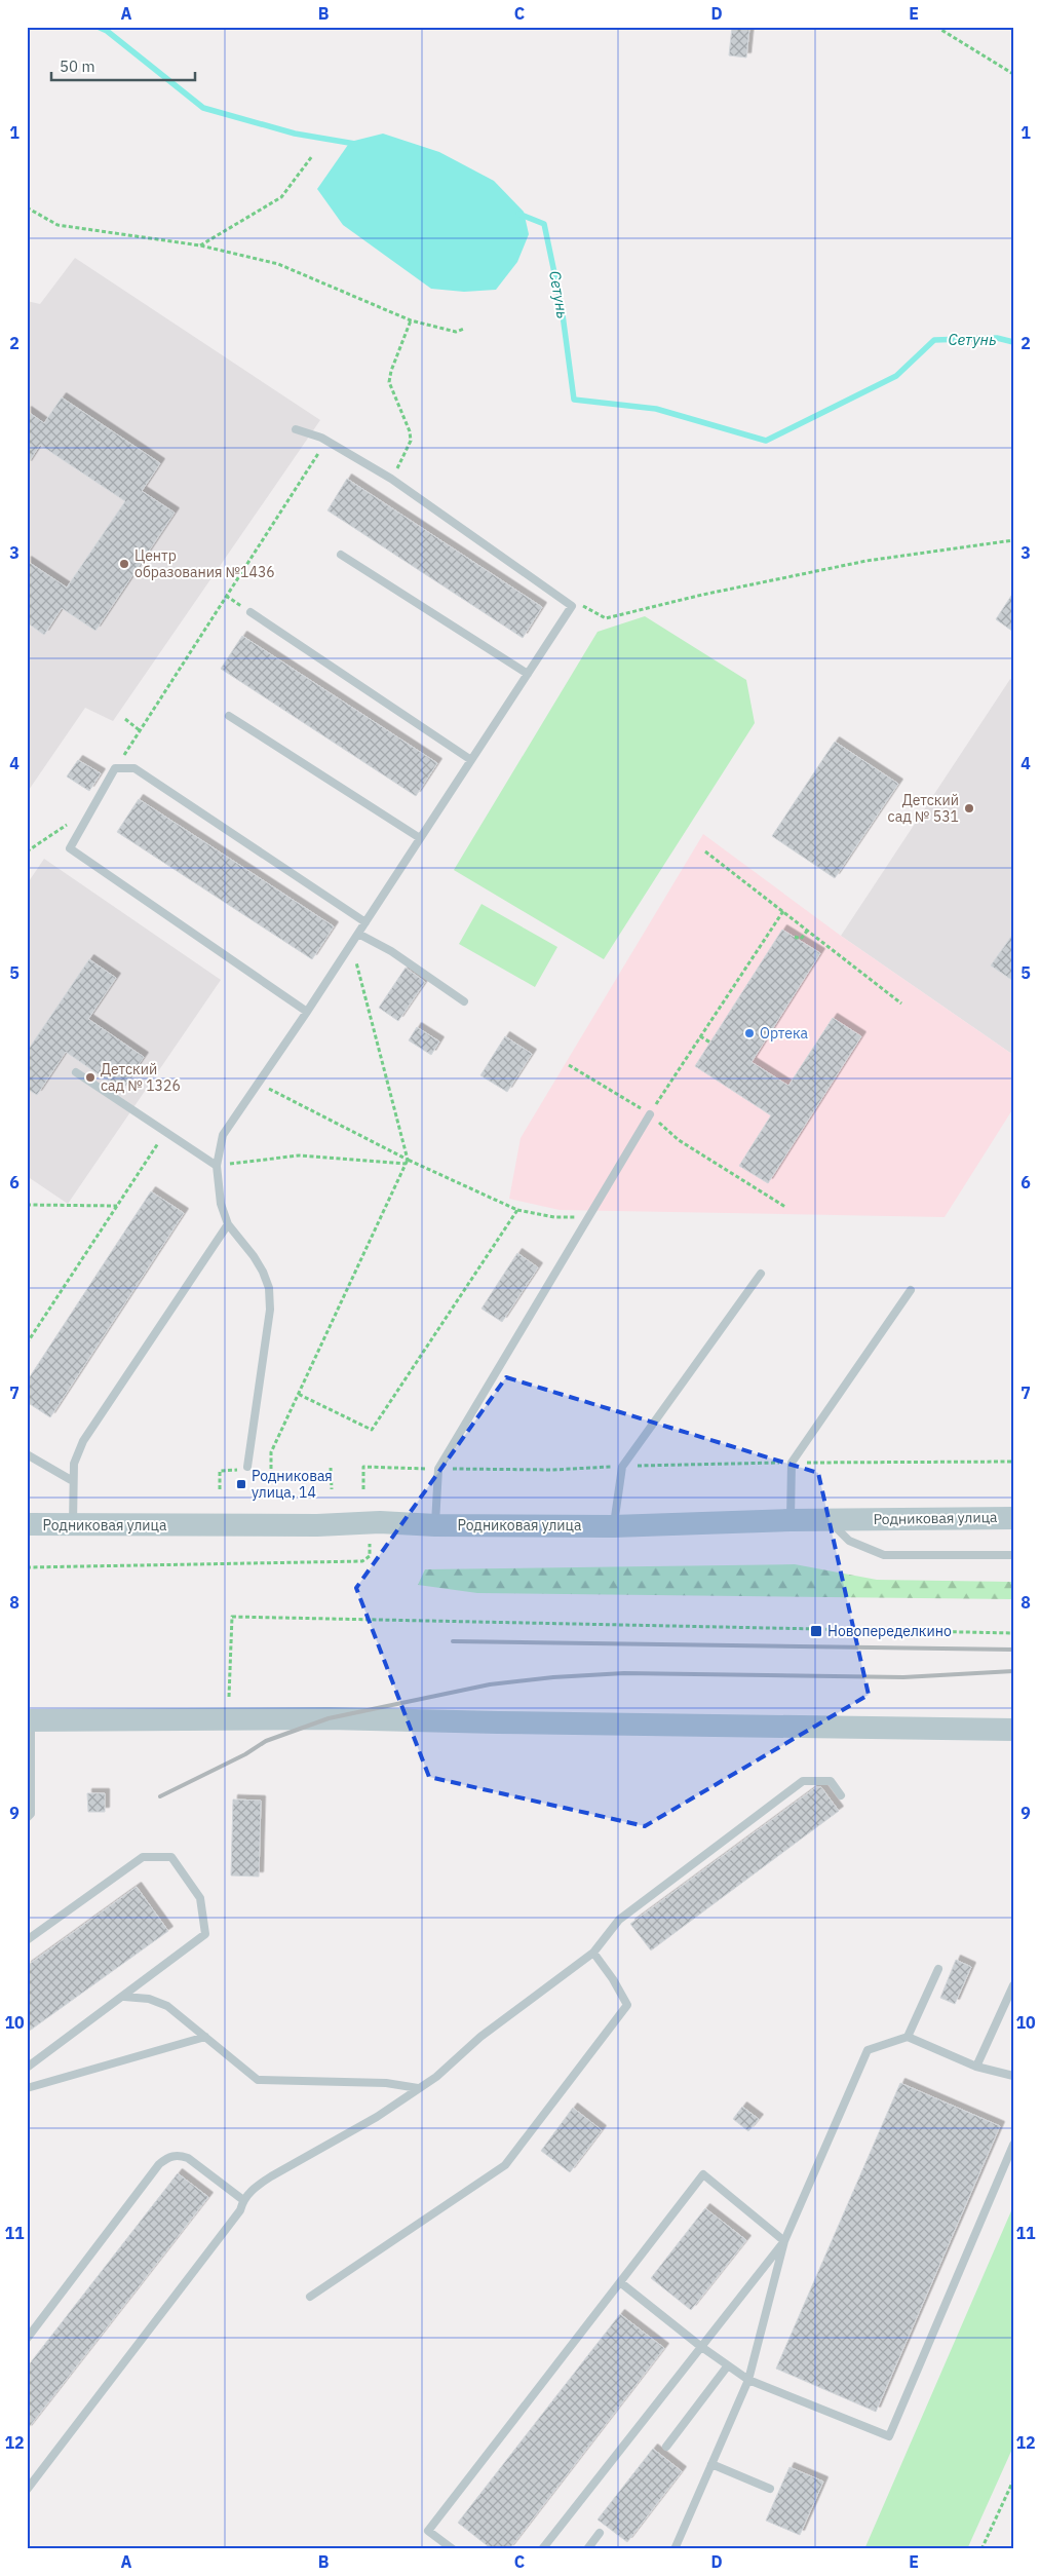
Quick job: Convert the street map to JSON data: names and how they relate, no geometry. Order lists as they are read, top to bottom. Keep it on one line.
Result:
{"streets":{"main road":["Родниковая улица"]},"water":["Сетунь"],"places":{"other":["Центр образования №1436","Детский сад № 531","Ортека","Детский сад № 1326"],"transit":["Родниковая улица, 14","Новопеределкино"]},"scale_bar":"50 m","grid":{"columns":["A","B","C","D","E"],"rows":["1","2","3","4","5","6","7","8","9","10","11","12"]}}
